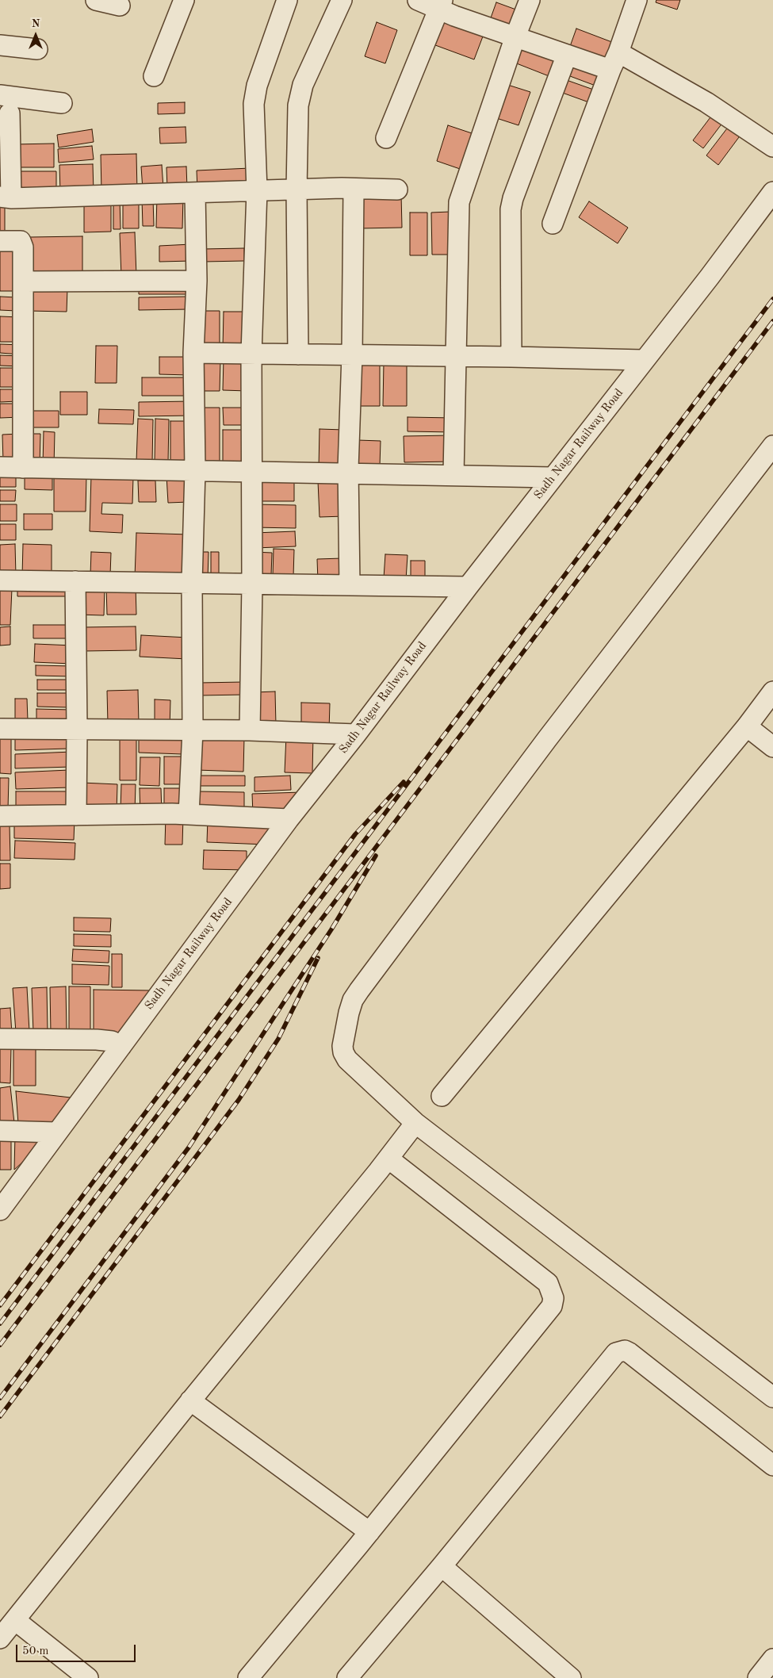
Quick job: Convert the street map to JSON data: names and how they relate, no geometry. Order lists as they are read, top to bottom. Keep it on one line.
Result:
{"streets":{"street":["Sadh Nagar Railway Road"]},"scale_bar":"50 m","north":"top"}
